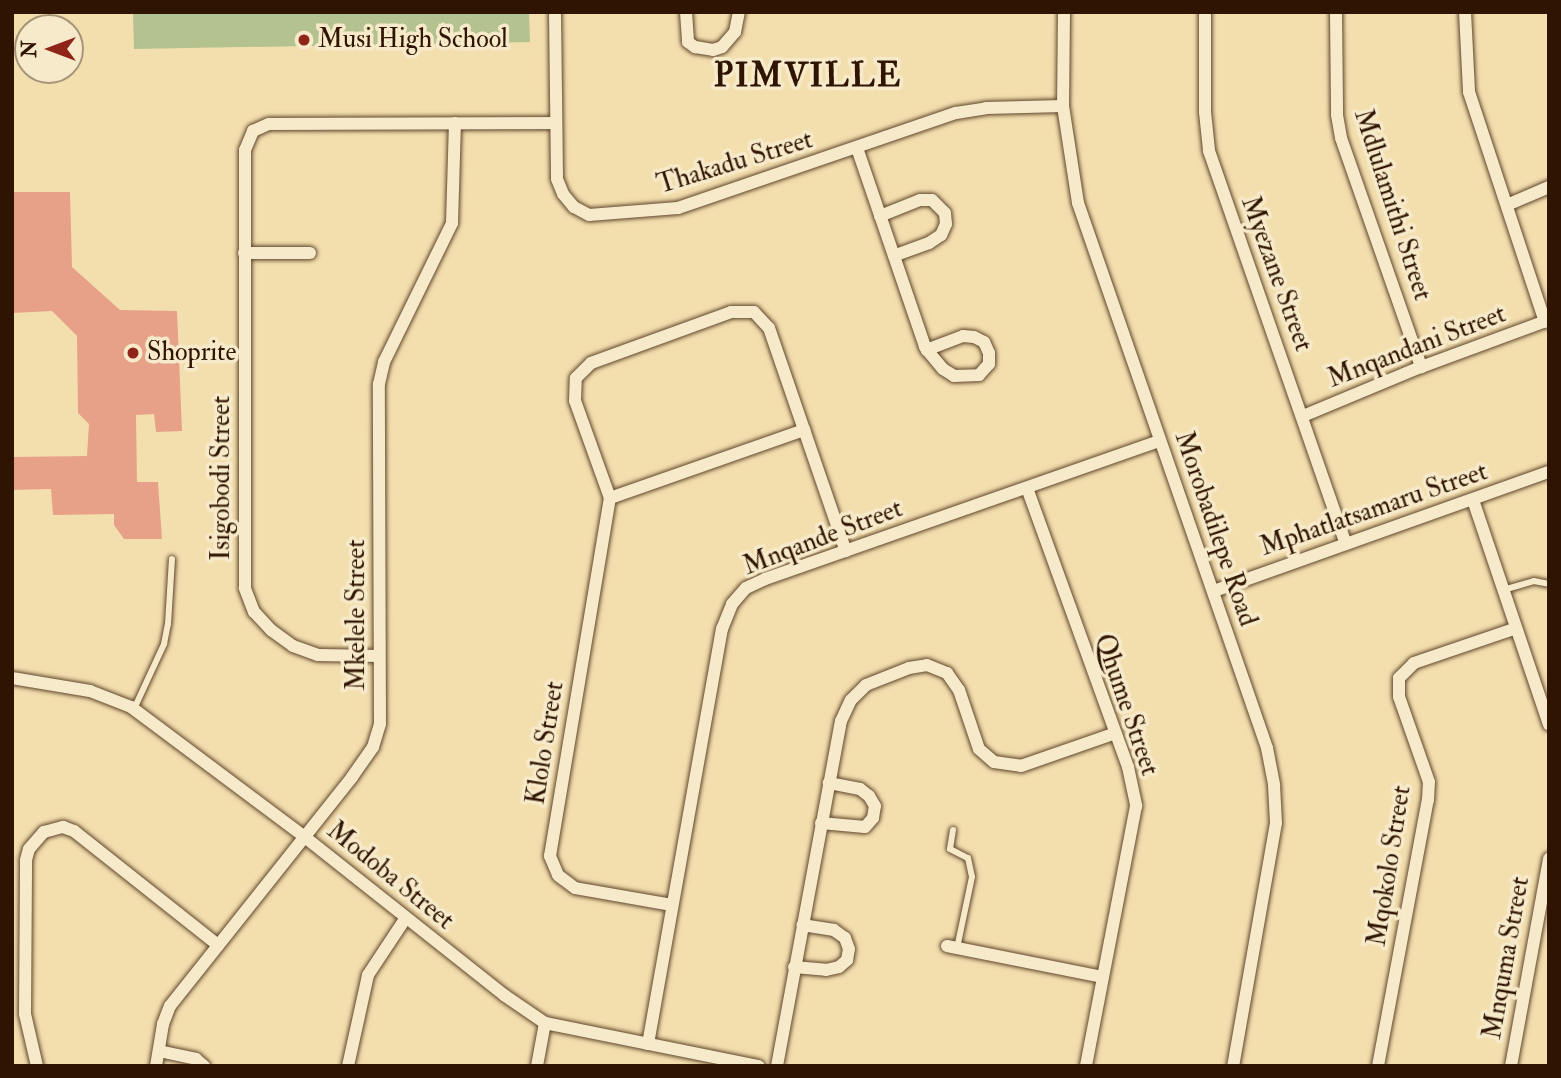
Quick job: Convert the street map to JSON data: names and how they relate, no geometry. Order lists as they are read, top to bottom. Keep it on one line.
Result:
{"streets":{"street":["Thakadu Street","Mdlulamithi Street","Myezane Street","Mnqandani Street","Isigobodi Street","Mphatlatsamaru Street","Morobadilepe Road","Mnqande Street","Mkelele Street","Qhume Street","Klolo Street","Mqokolo Street","Modoba Street","Mnquma Street"]},"crossings":[["Thakadu Street","Isigobodi Street"],["Thakadu Street","Morobadilepe Road"],["Mdlulamithi Street","Mnqandani Street"],["Myezane Street","Mnqandani Street"],["Myezane Street","Mphatlatsamaru Street"],["Isigobodi Street","Mkelele Street"],["Mphatlatsamaru Street","Morobadilepe Road"],["Morobadilepe Road","Mnqande Street"],["Mnqande Street","Qhume Street"],["Mnqande Street","Klolo Street"],["Mnqande Street","Modoba Street"],["Mkelele Street","Modoba Street"]],"districts":["PIMVILLE"],"places":["Musi High School","Shoprite"],"north":"left"}
